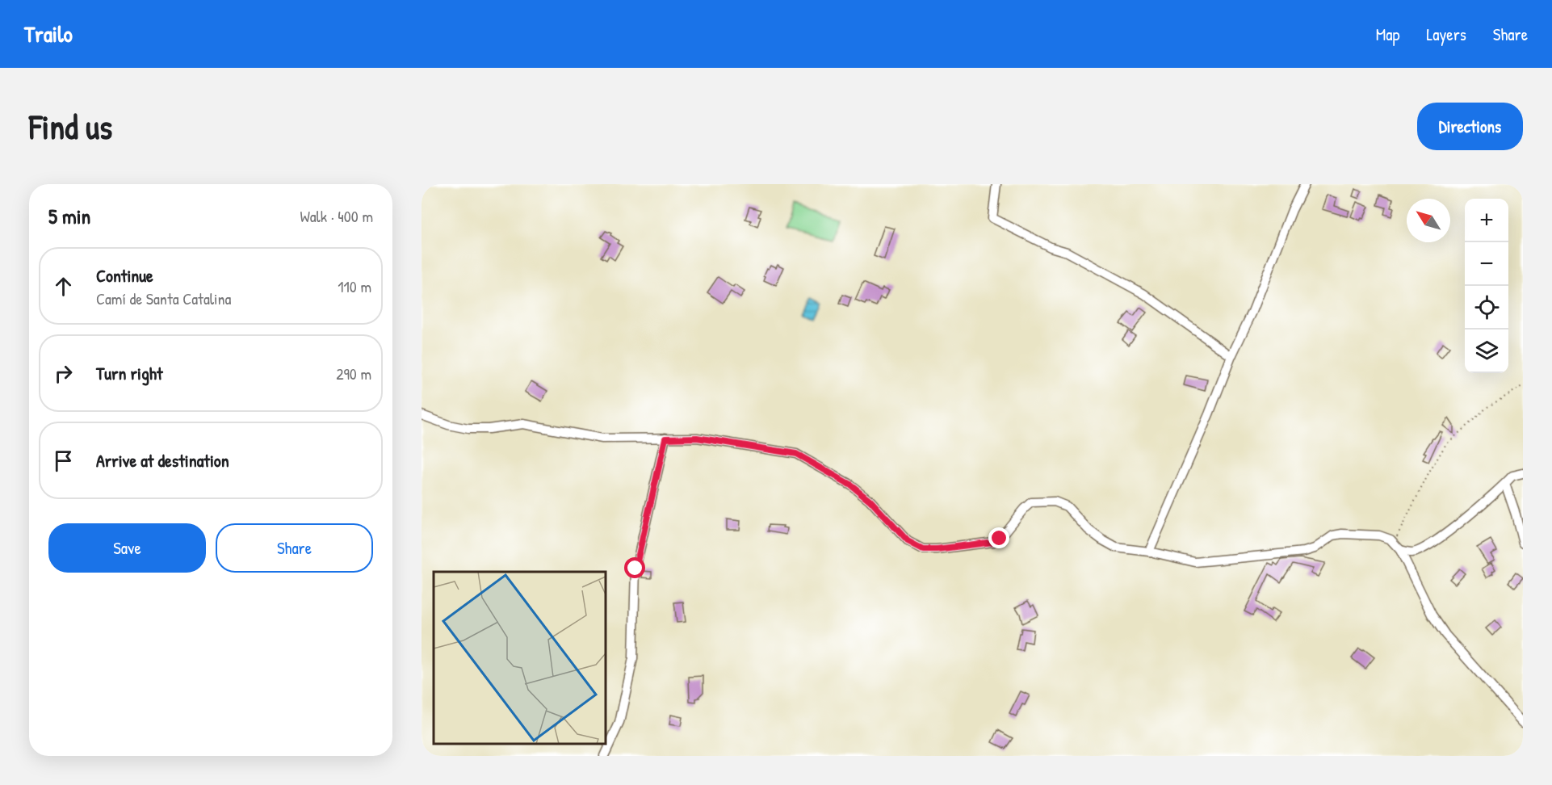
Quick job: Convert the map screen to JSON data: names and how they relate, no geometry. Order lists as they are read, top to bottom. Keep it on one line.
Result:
{"north":"top left","page":{"header":"Trailo","nav":["Map","Layers","Share"],"buttons":["Directions",["Save","Share"]],"title":"Find us","heading":["5 min","Walk · 400 m"],"map_buttons":["+","−"],"list":[["Continue","Camí de Santa Catalina","110 m"],["Turn right","290 m"],"Arrive at destination"]}}
